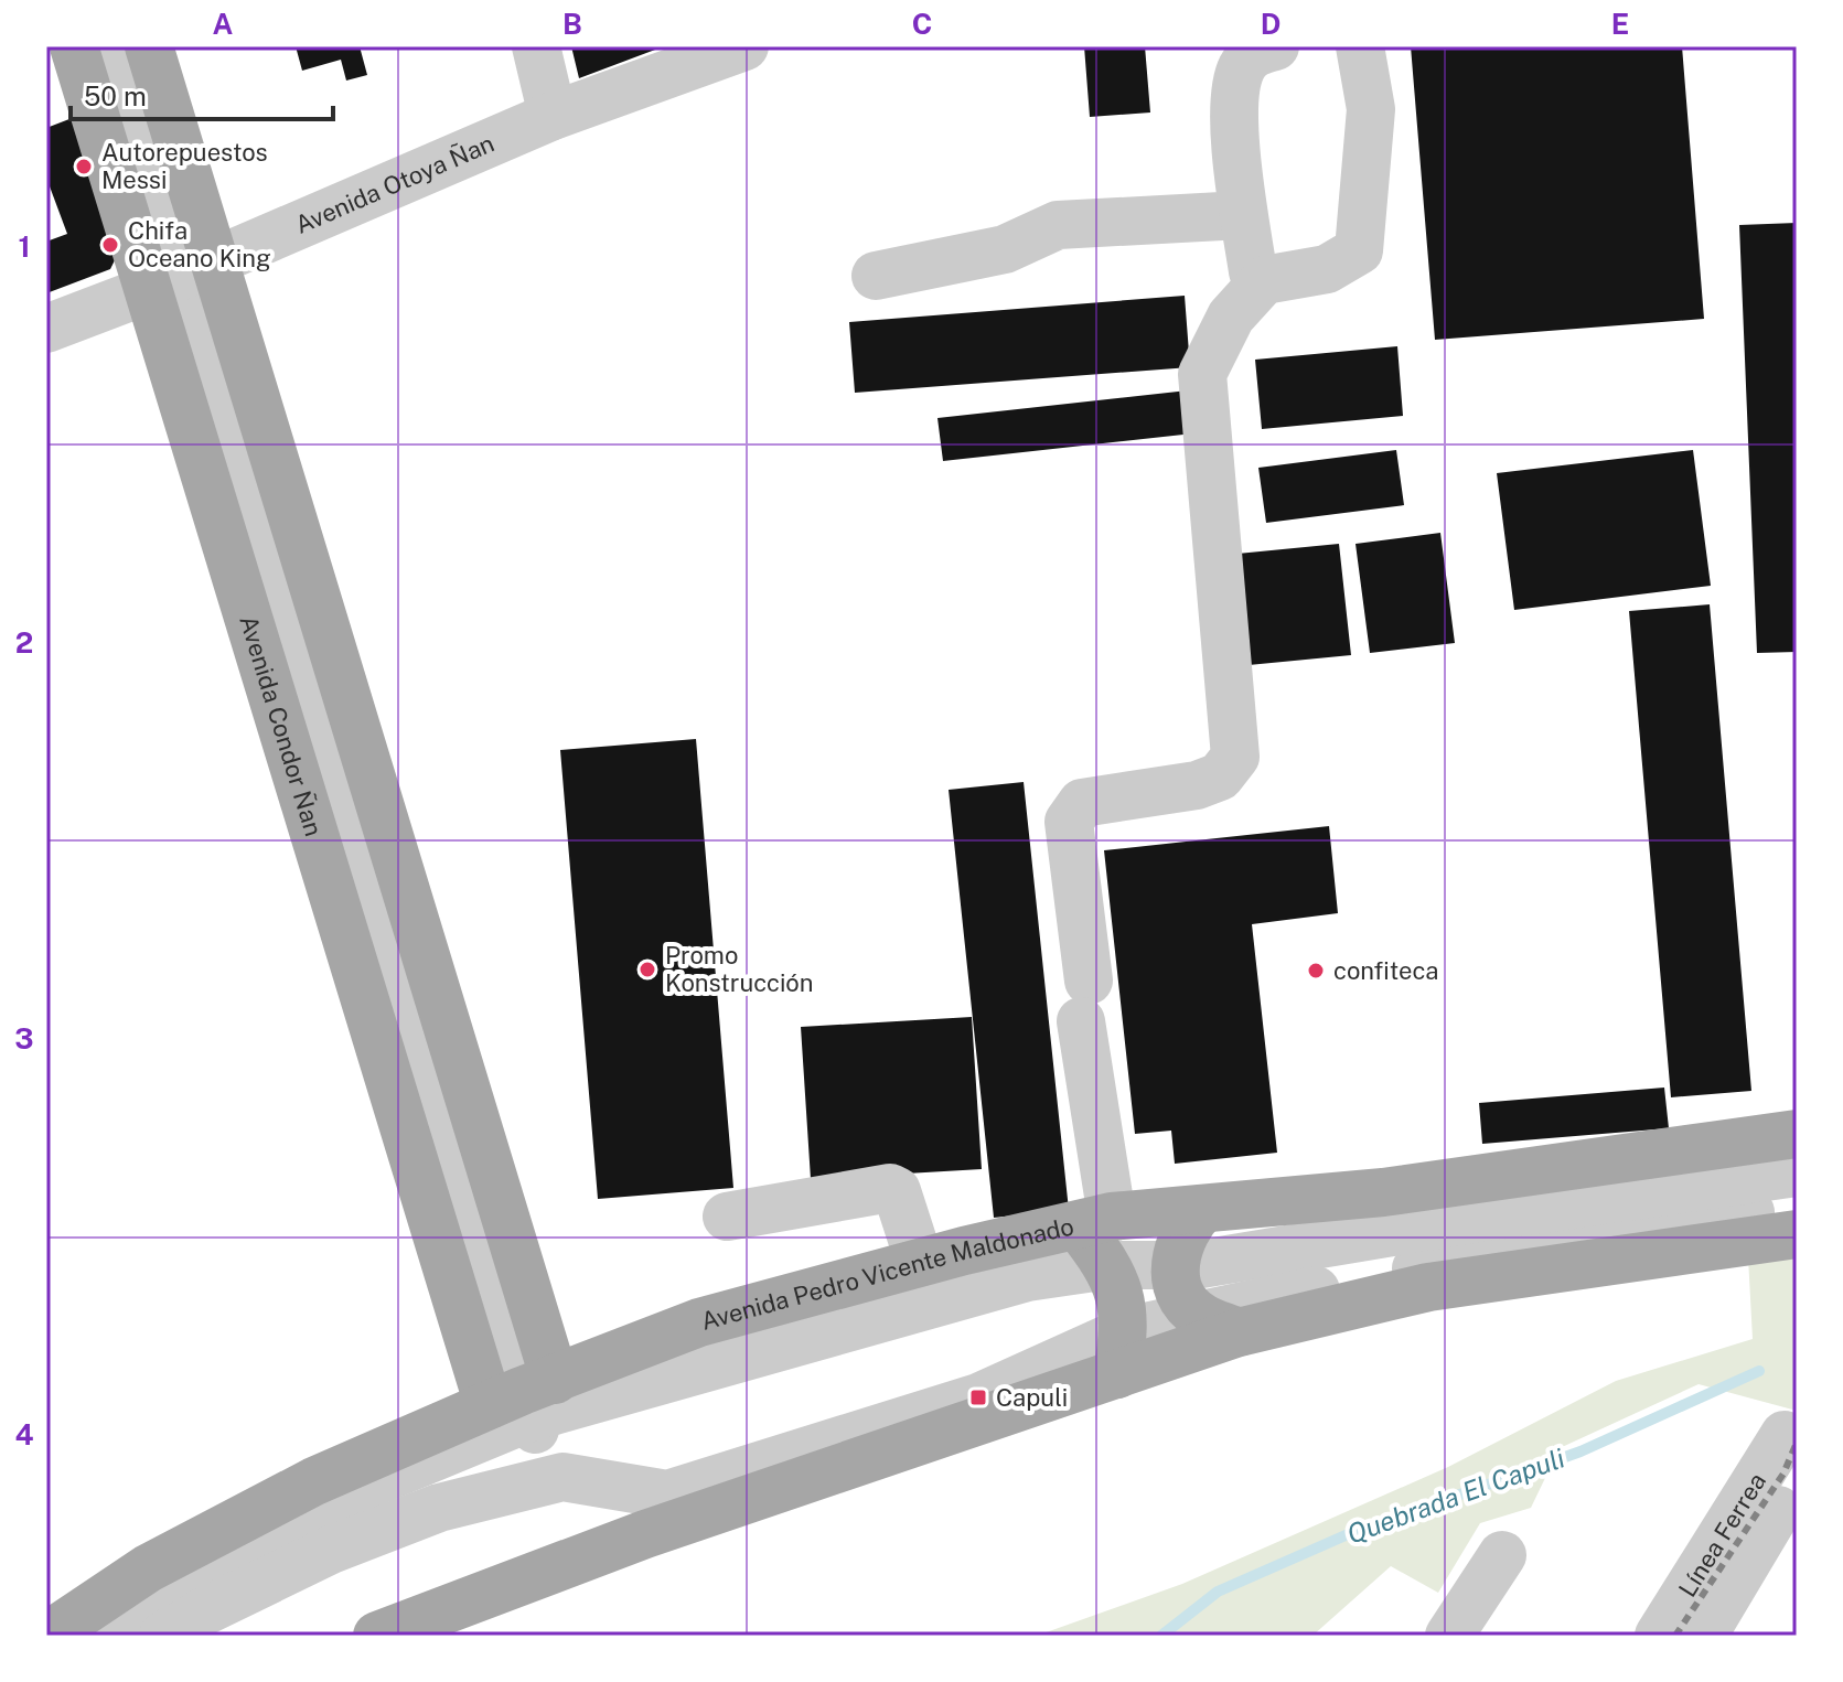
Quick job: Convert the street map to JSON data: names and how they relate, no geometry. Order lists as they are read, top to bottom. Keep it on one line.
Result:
{"streets":{"main road":["Avenida Condor Ñan","Avenida Pedro Vicente Maldonado"],"street":["Avenida Otoya Ñan","Línea Ferrea"]},"crossings":[["Avenida Otoya Ñan","Avenida Condor Ñan"],["Avenida Condor Ñan","Avenida Pedro Vicente Maldonado"]],"water":["Quebrada El Capuli"],"places":{"other":["Autorepuestos Messi","Chifa Oceano King","Promo Konstrucción","confiteca"],"transit":["Capuli"]},"scale_bar":"50 m","grid":{"columns":["A","B","C","D","E"],"rows":["1","2","3","4"]}}
